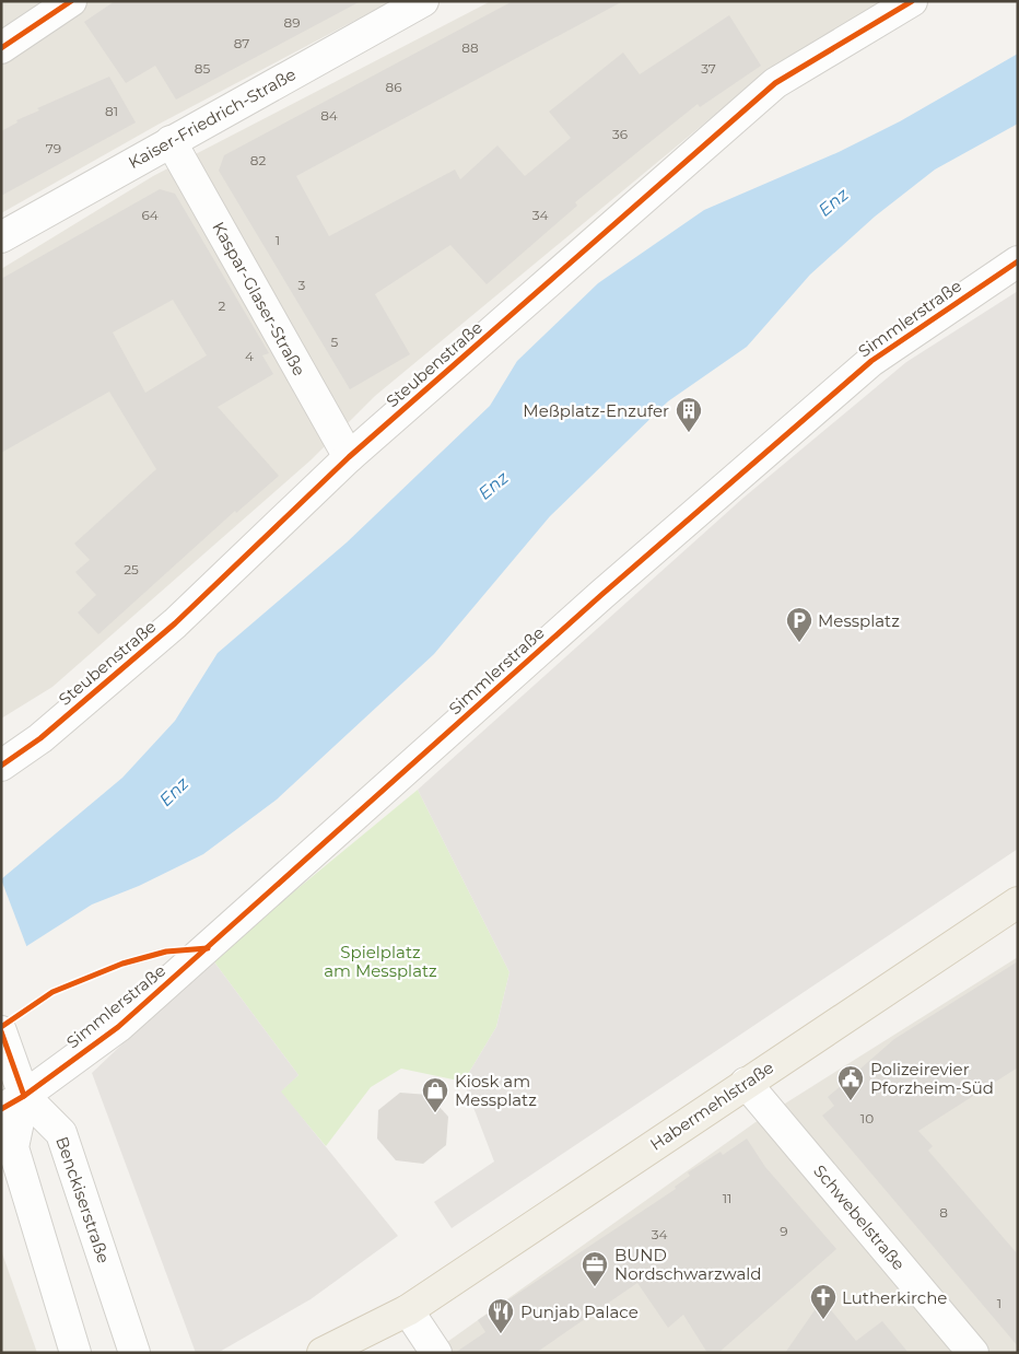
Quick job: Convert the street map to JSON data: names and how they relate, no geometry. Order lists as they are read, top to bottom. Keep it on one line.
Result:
{"streets":{"main road":["Habermehlstraße"],"street":["Kaiser-Friedrich-Straße","Kaspar-Glaser-Straße","Simmlerstraße","Steubenstraße","Benckiserstraße","Schwebelstraße"]},"crossings":[["Kaiser-Friedrich-Straße","Kaspar-Glaser-Straße"],["Kaspar-Glaser-Straße","Steubenstraße"],["Simmlerstraße","Benckiserstraße"],["Habermehlstraße","Schwebelstraße"]],"water":["Enz"],"parks":["Spielplatz am Messplatz"],"places":{"building":["Meßplatz-Enzufer"],"parking":["Messplatz"],"public building":["Polizeirevier Pforzheim-Süd"],"shop":["Kiosk am Messplatz"],"office":["BUND Nordschwarzwald"],"church":["Lutherkirche"],"restaurant":["Punjab Palace"]},"house_numbers":["89","87","88","85","37","86","81","84","36","79","82","64","34","1","3","2","5","4","25","10","11","8","9","34","1"]}
